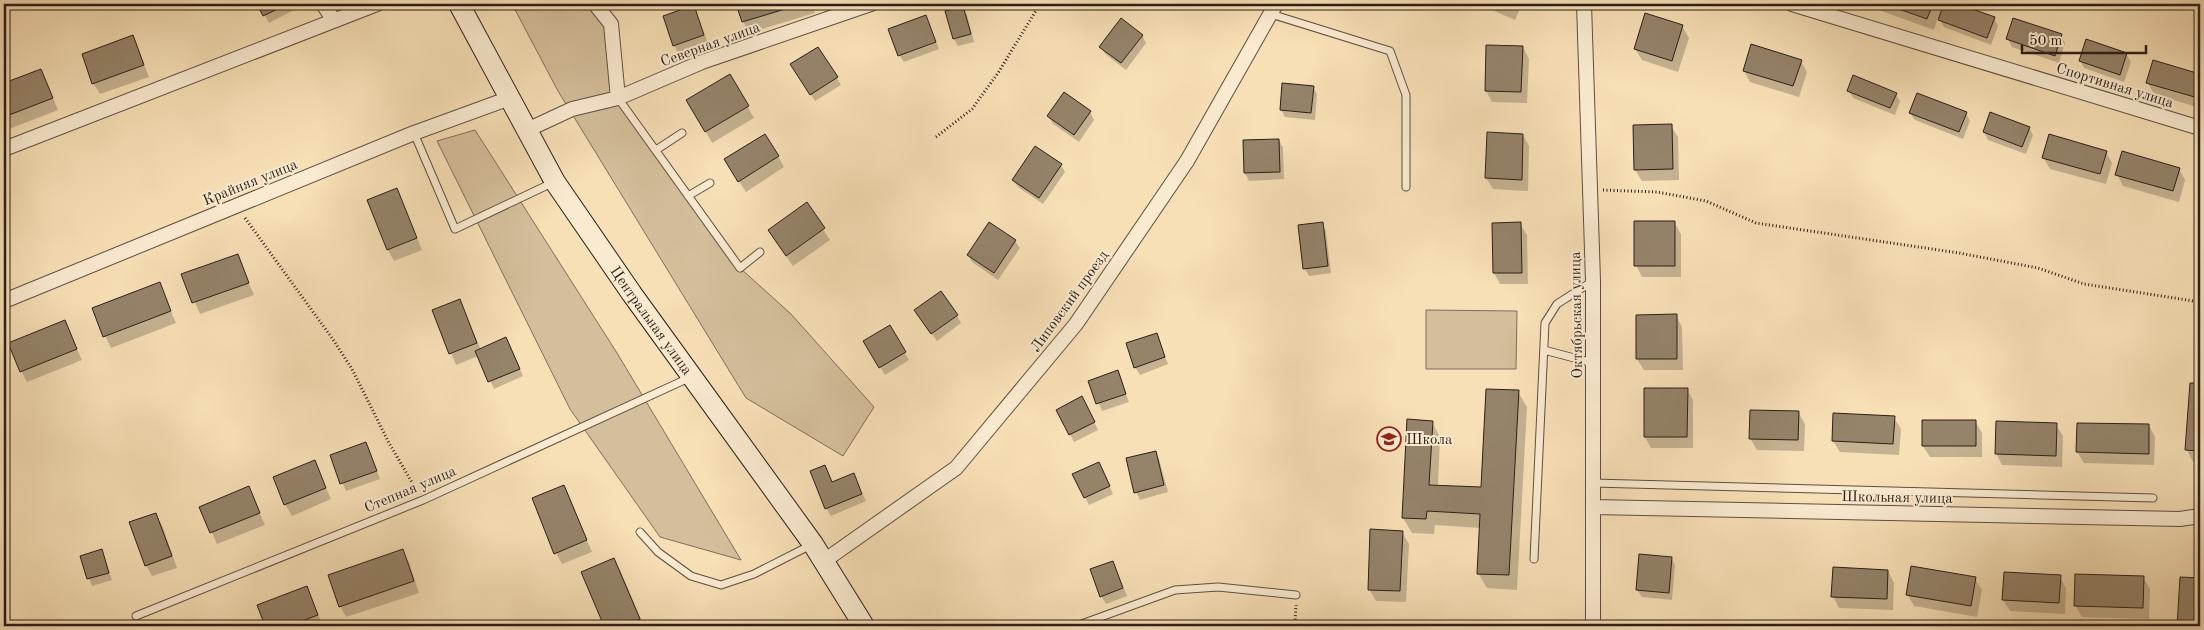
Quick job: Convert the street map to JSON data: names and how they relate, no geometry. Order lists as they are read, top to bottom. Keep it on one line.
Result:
{"streets":{"main road":["Центральная улица"],"street":["Северная улица","Спортивная улица","Крайняя улица","Липовский проезд","Октябрьская улица","Школьная улица"],"lane":["Степная улица"]},"crossings":[["Северная улица","Центральная улица"],["Крайняя улица","Центральная улица"],["Липовский проезд","Центральная улица"],["Октябрьская улица","Школьная улица"],["Центральная улица","Степная улица"]],"places":{"school or university":["Школа"]},"scale_bar":"50 m"}
